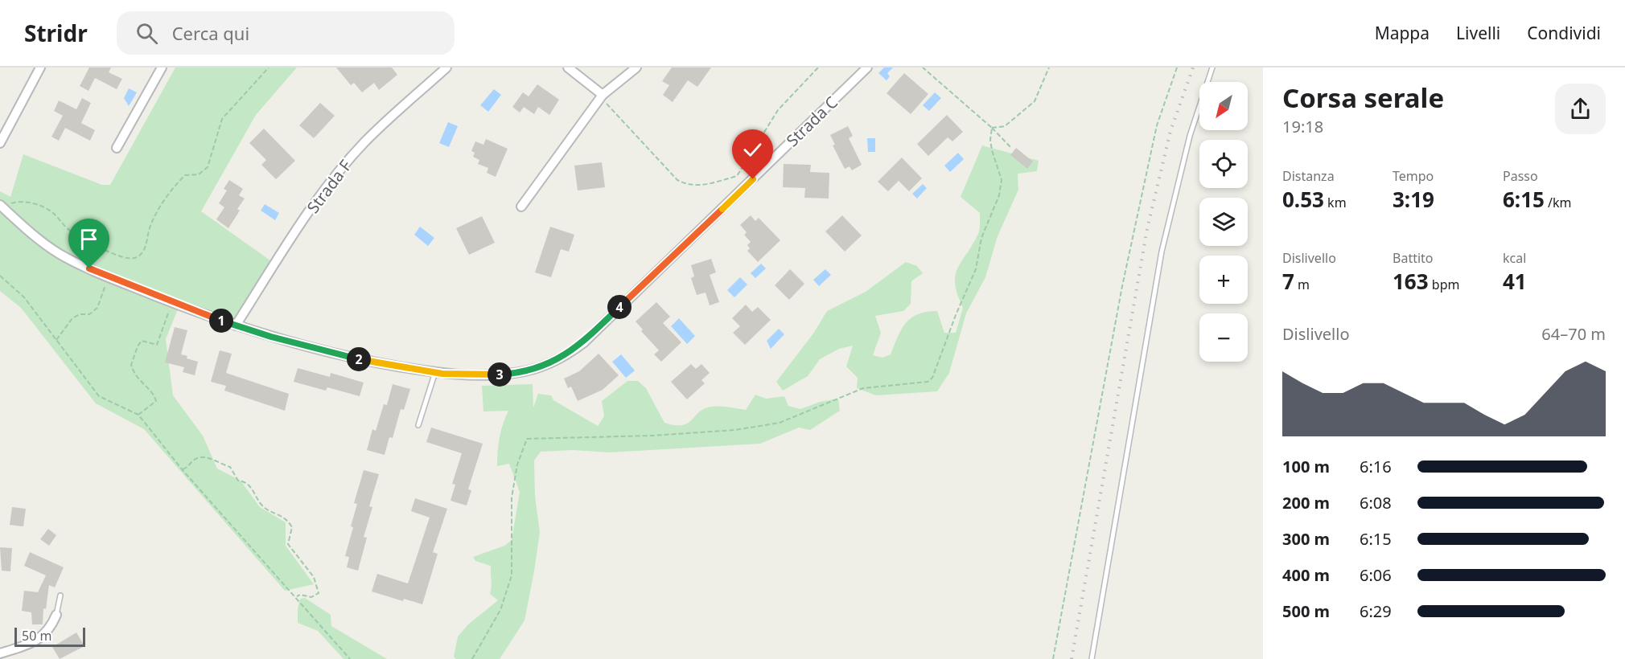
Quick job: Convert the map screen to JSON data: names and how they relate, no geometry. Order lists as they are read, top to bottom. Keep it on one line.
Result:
{"streets":{"street":["Strada C","Strada F"]},"crossings":[["Strada C","Strada F"]],"scale_bar":"50 m","north":"bottom left","page":{"header":"Stridr","search":"Cerca qui","nav":["Mappa","Livelli","Condividi"],"heading":["Corsa serale","19:18"],"map_buttons":["+","−"],"stats":[["Distanza","0.53 km"],["Tempo","3:19"],["Passo","6:15 /km"],["Dislivello","7 m"],["Battito","163 bpm"],["kcal","41"]],"pins":["4","1","2","3"],"chart":["Dislivello","64–70 m"],"list":[{"name":"100 m","note":"6:16"},{"name":"200 m","note":"6:08"},{"name":"300 m","note":"6:15"},{"name":"400 m","note":"6:06"},{"name":"500 m","note":"6:29"}],"scale":"50 m"}}
